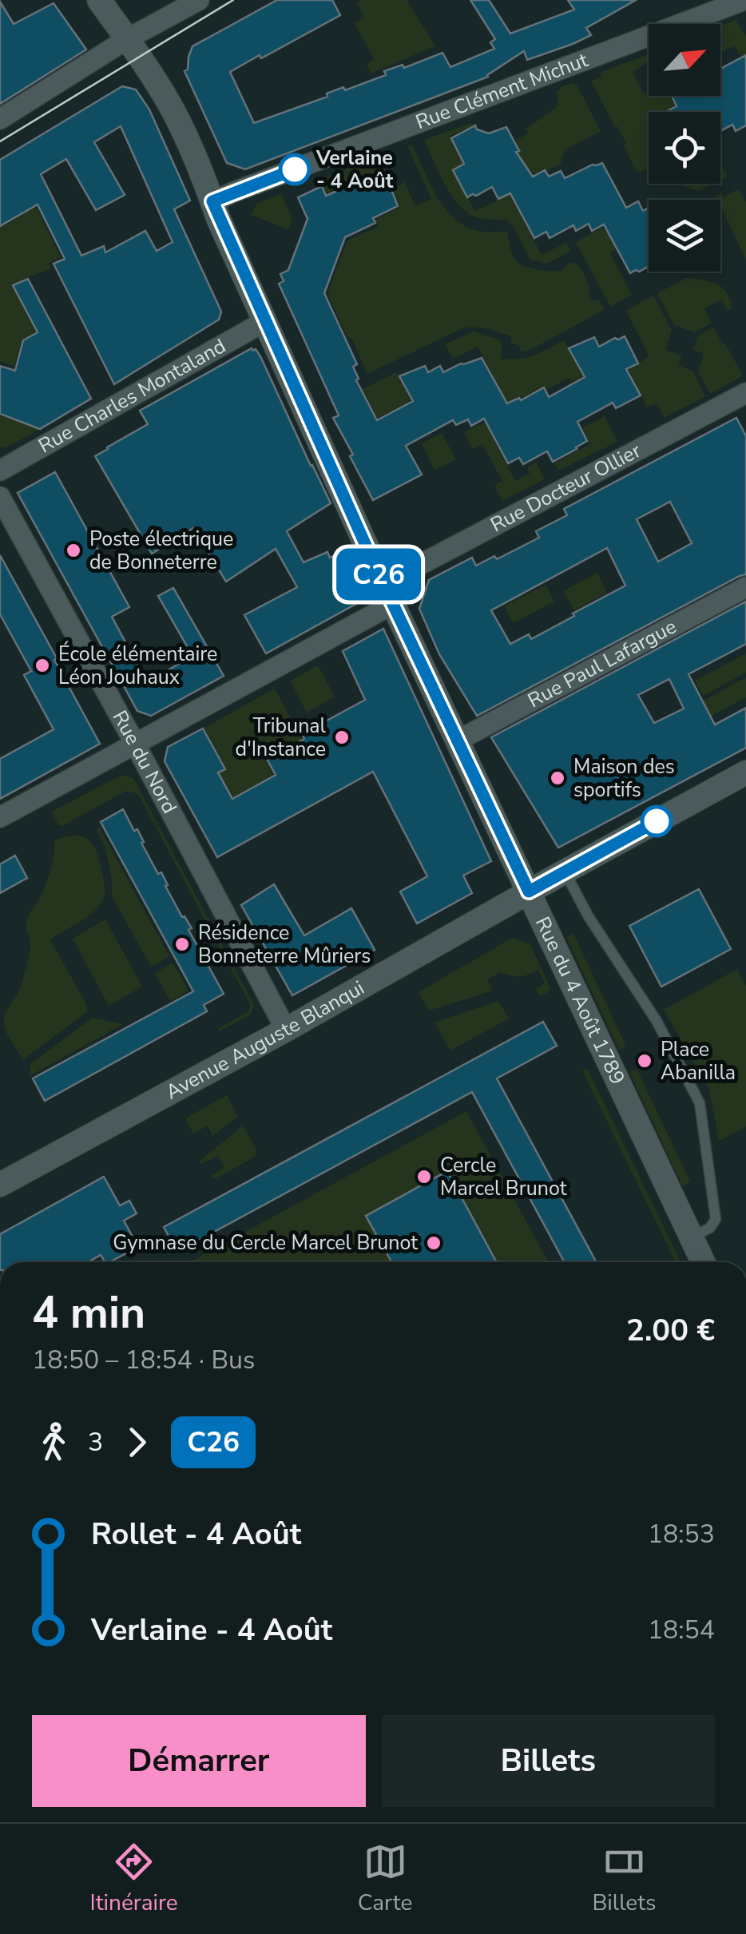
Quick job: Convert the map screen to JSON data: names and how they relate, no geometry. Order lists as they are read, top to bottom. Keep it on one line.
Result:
{"streets":{"main road":["Rue du 4 Août 1789","Avenue Auguste Blanqui"],"street":["Rue Clément Michut","Rue Charles Montaland","Rue Docteur Ollier","Rue Paul Lafargue","Rue du Nord"]},"crossings":[["Rue Clément Michut","Rue du 4 Août 1789"],["Rue Charles Montaland","Rue du 4 Août 1789"],["Rue Docteur Ollier","Rue du Nord"],["Rue Docteur Ollier","Rue du 4 Août 1789"],["Rue Paul Lafargue","Rue du 4 Août 1789"],["Rue du Nord","Avenue Auguste Blanqui"],["Rue du 4 Août 1789","Avenue Auguste Blanqui"]],"places":["Verlaine - 4 Août","Poste électrique de Bonneterre","École élémentaire Léon Jouhaux","Tribunal d'Instance","Maison des sportifs","Résidence Bonneterre Mûriers","Place Abanilla","Cercle Marcel Brunot","Gymnase du Cercle Marcel Brunot"],"lines":["bus line C26"],"north":"top right","page":{"on_map":"C26","heading":["4 min","18:50 – 18:54 · Bus","2.00 €"],"legs":["3","C26"],"list":[{"name":"Rollet - 4 Août","value":"18:53"},{"name":"Verlaine - 4 Août","value":"18:54"}],"buttons":["Démarrer","Billets"],"tabs":["Itinéraire","Carte","Billets"]}}
